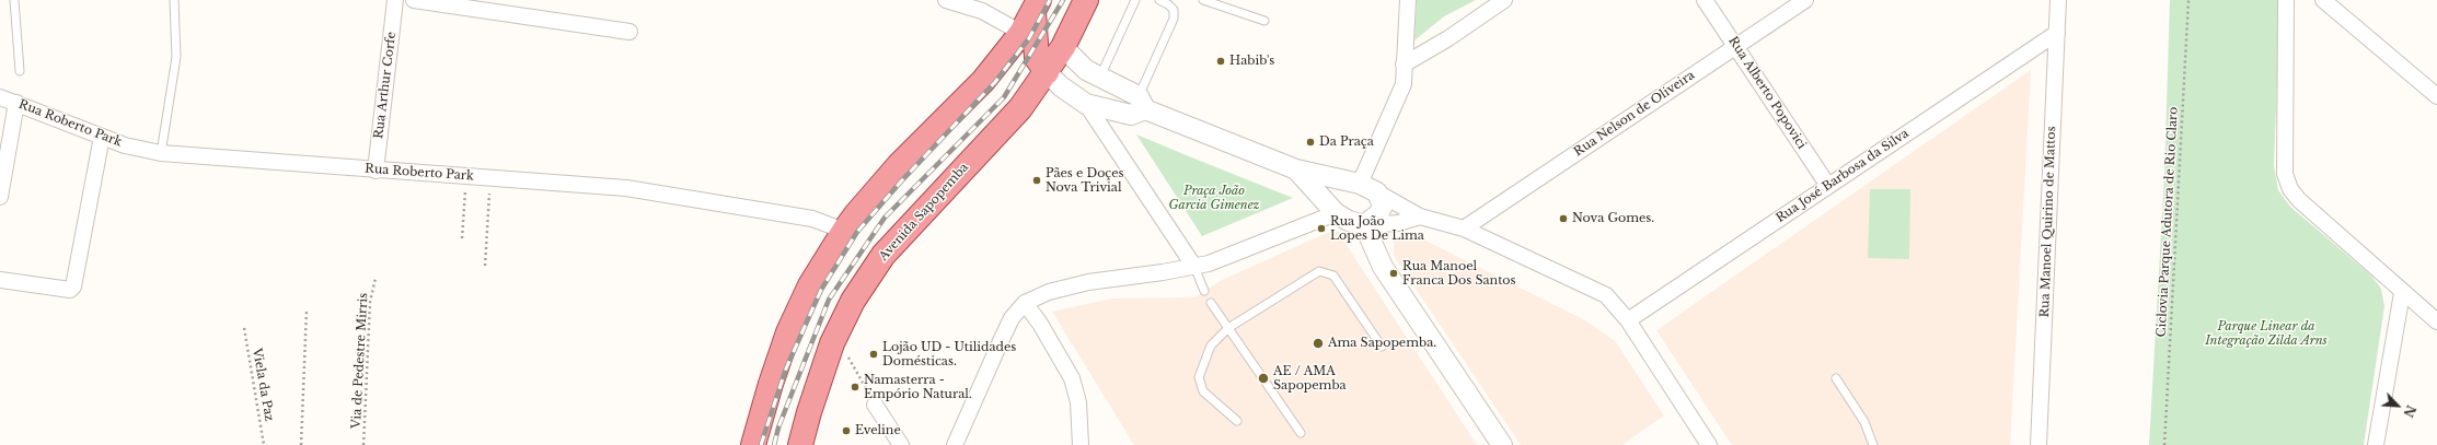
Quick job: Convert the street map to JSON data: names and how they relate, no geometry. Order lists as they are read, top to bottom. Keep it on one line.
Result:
{"streets":{"main road":["Avenida Sapopemba"],"street":["Rua Arthur Corfe","Rua Alberto Popovici","Rua Nelson de Oliveira","Rua Roberto Park","Rua José Barbosa da Silva","Rua Manoel Quirino de Mattos"],"path":["Ciclovia Parque Adutora de Rio Claro","Via de Pedestre Mirris","Viela da Paz"]},"crossings":[["Rua Arthur Corfe","Rua Roberto Park"],["Rua Alberto Popovici","Rua Nelson de Oliveira"],["Rua Alberto Popovici","Rua José Barbosa da Silva"],["Rua José Barbosa da Silva","Rua Manoel Quirino de Mattos"]],"parks":["Praça João Garcia Gimenez","Parque Linear da Integração Zilda Arns"],"places":["Habib's","Da Praça","Pães e Doçes Nova Trivial","Nova Gomes.","Rua João Lopes De Lima","Rua Manoel Franca Dos Santos","Ama Sapopemba.","Lojão UD - Utilidades Domésticas.","AE / AMA Sapopemba","Namasterra - Empório Natural.","Eveline"],"north":"bottom right"}
